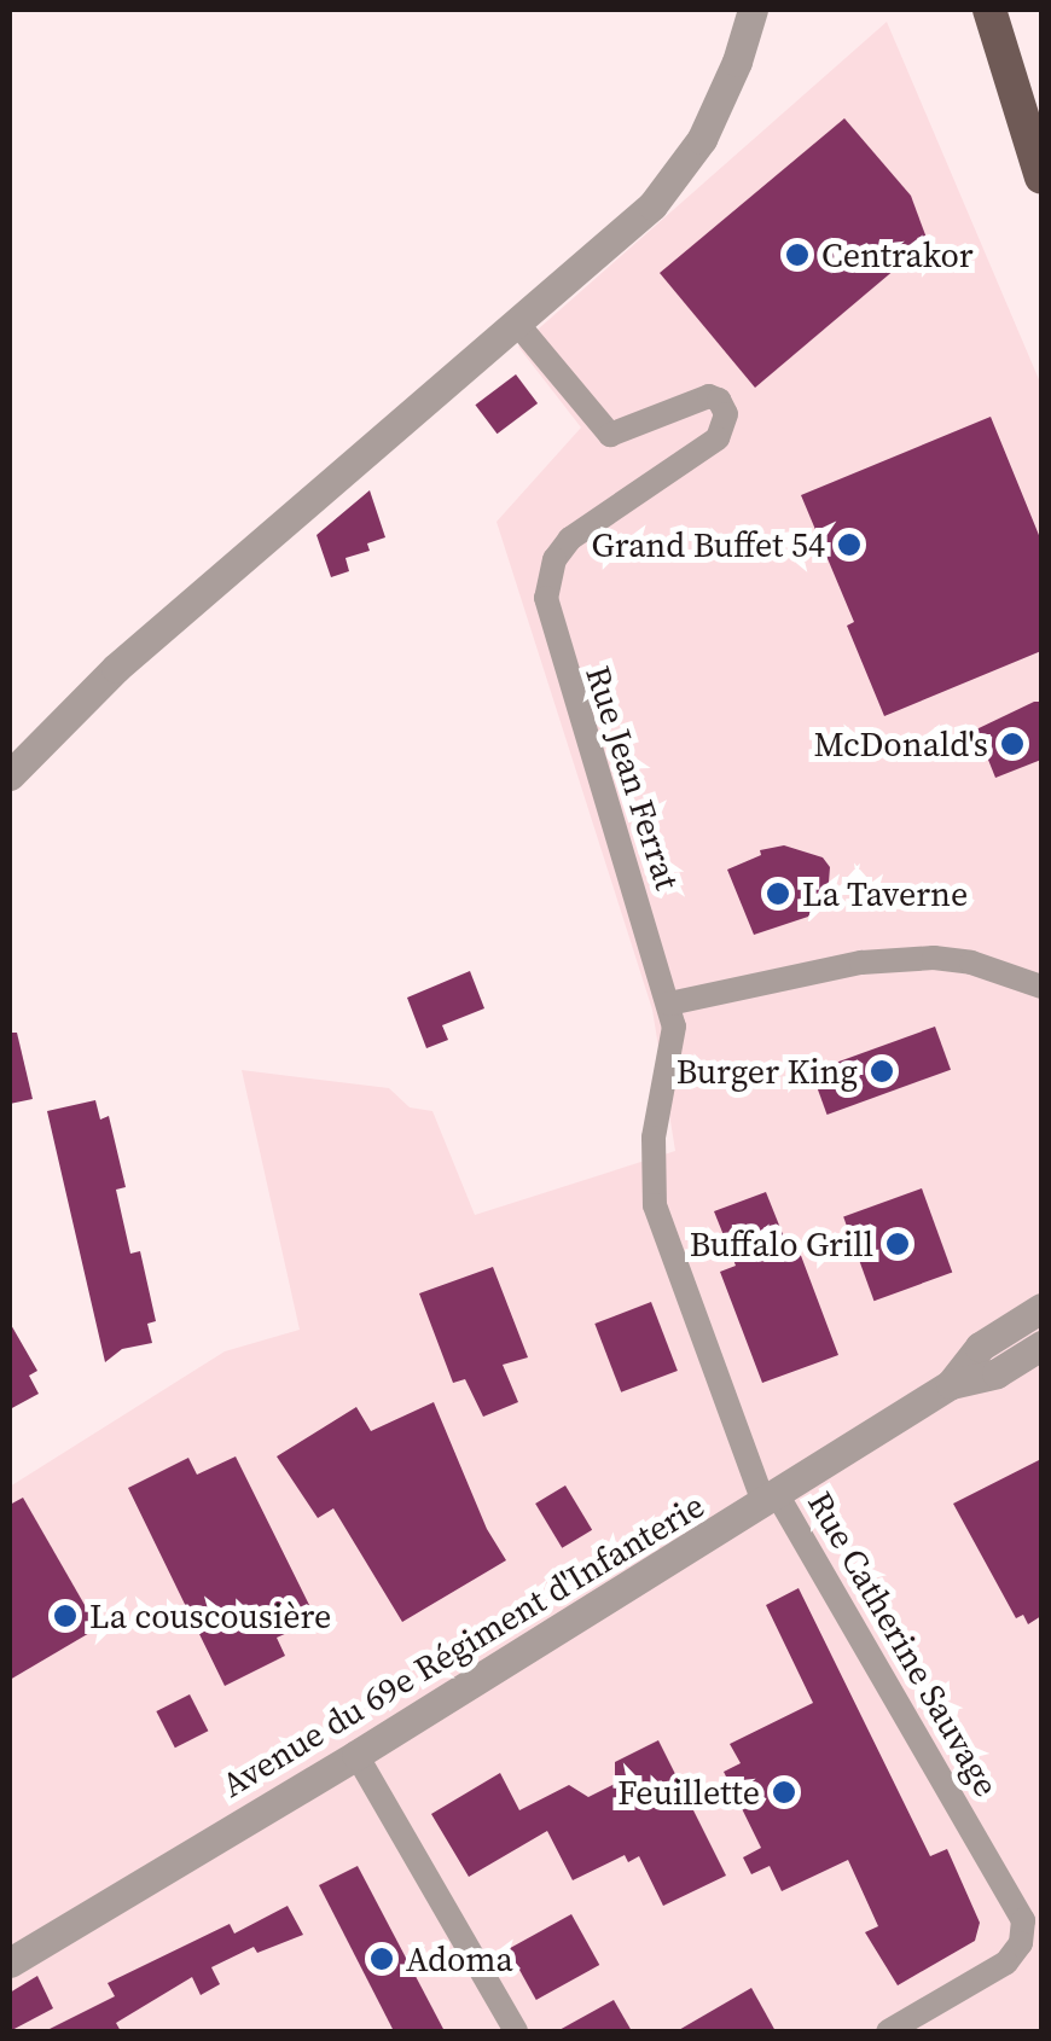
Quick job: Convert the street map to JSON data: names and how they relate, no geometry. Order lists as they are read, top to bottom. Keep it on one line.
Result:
{"streets":{"street":["Rue Jean Ferrat","Rue Catherine Sauvage","Avenue du 69e Régiment d'Infanterie"]},"crossings":[["Rue Jean Ferrat","Rue Catherine Sauvage"],["Rue Jean Ferrat","Avenue du 69e Régiment d'Infanterie"],["Rue Catherine Sauvage","Avenue du 69e Régiment d'Infanterie"]],"places":["Centrakor","Grand Buffet 54","McDonald's","La Taverne","Burger King","Buffalo Grill","La couscousière","Feuillette","Adoma"]}
